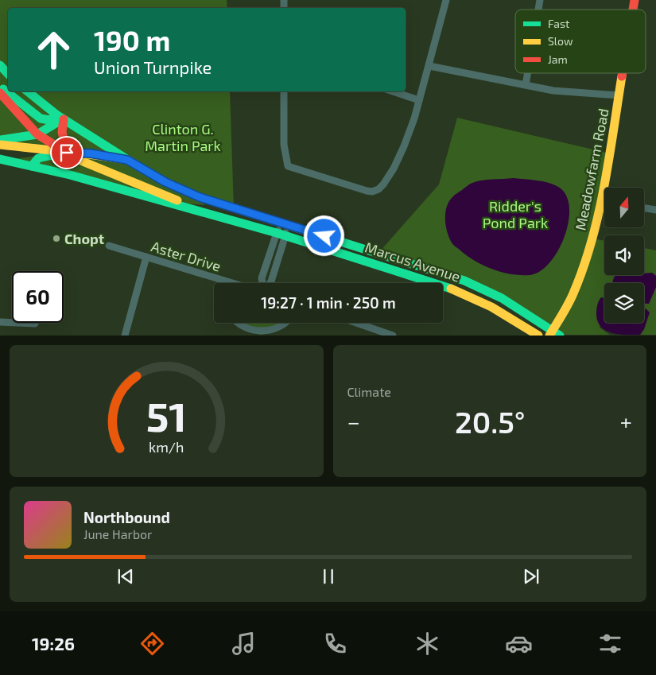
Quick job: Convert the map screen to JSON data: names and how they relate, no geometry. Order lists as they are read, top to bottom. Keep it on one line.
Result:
{"streets":{"main road":["Meadowfarm Road","Marcus Avenue"],"street":["Aster Drive"]},"crossings":[["Meadowfarm Road","Marcus Avenue"]],"parks":["Clinton G. Martin Park","Ridder's Pond Park"],"places":["Chopt"],"legend":["Fast","Slow","Jam"],"north":"top","page":{"turn":["190 m","Union Turnpike"],"limit":"60","trip":"19:27 · 1 min · 250 m","tile":"Climate","heat":["−","20.5°","+"],"song":["Northbound","June Harbor"],"tabs":"19:26","gauge":["51","km/h"]}}
